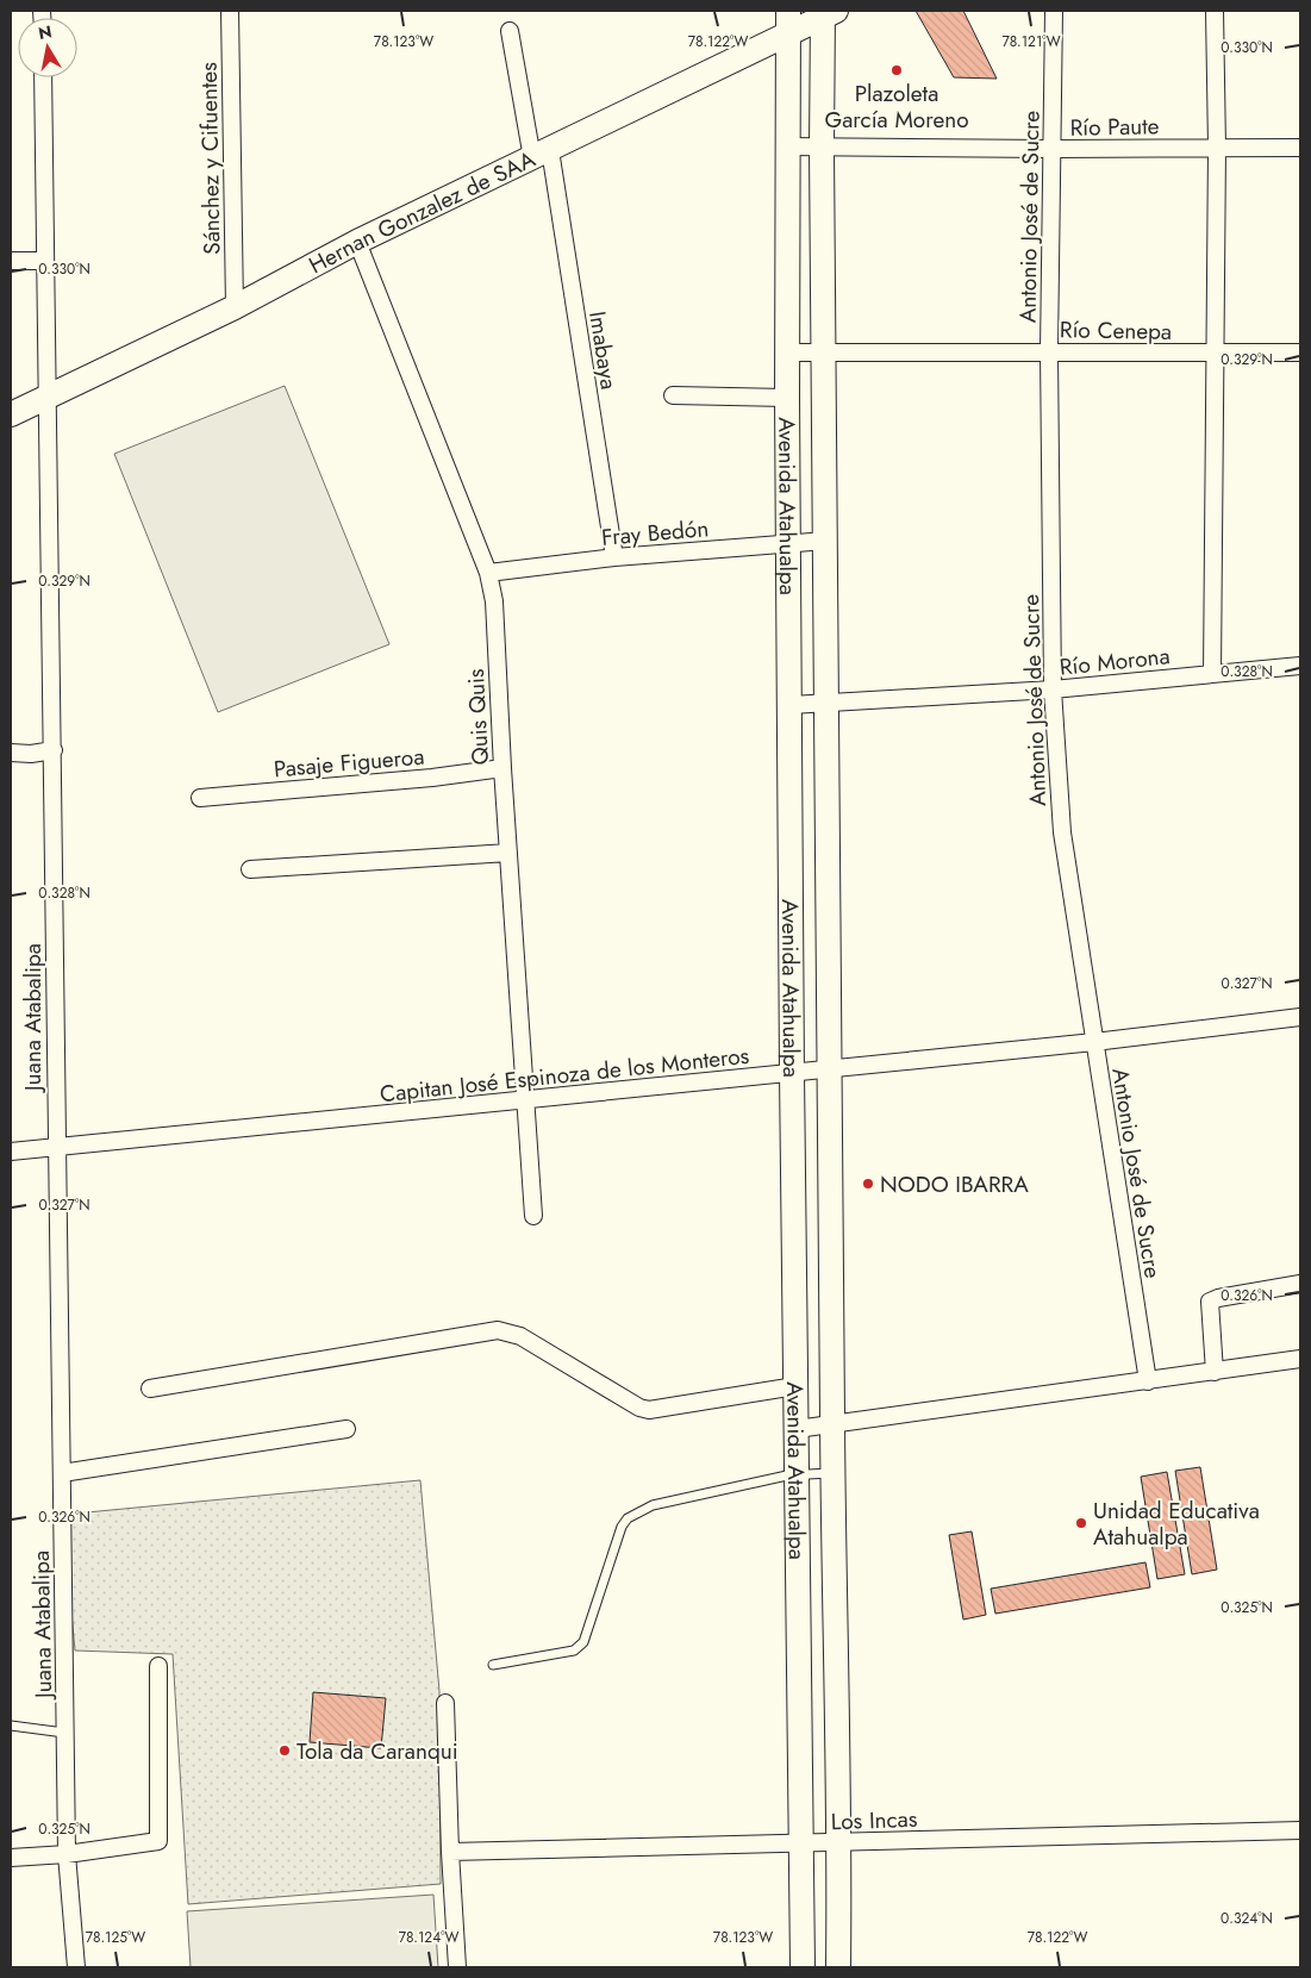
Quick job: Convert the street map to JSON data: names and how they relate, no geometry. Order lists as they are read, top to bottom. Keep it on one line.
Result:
{"streets":{"main road":["Hernan Gonzalez de SAA","Avenida Atahualpa"],"street":["Río Paute","Sánchez y Cifuentes","Antonio José de Sucre","Río Cenepa","Imabaya","Fray Bedón","Río Morona","Quis Quis","Pasaje Figueroa","Juana Atabalipa","Capitan José Espinoza de los Monteros","Los Incas"]},"crossings":[["Río Paute","Antonio José de Sucre"],["Río Paute","Avenida Atahualpa"],["Sánchez y Cifuentes","Hernan Gonzalez de SAA"],["Hernan Gonzalez de SAA","Imabaya"],["Hernan Gonzalez de SAA","Avenida Atahualpa"],["Hernan Gonzalez de SAA","Quis Quis"],["Hernan Gonzalez de SAA","Juana Atabalipa"],["Antonio José de Sucre","Río Cenepa"],["Antonio José de Sucre","Río Morona"],["Antonio José de Sucre","Capitan José Espinoza de los Monteros"],["Río Cenepa","Avenida Atahualpa"],["Imabaya","Fray Bedón"],["Avenida Atahualpa","Fray Bedón"],["Avenida Atahualpa","Río Morona"],["Avenida Atahualpa","Capitan José Espinoza de los Monteros"],["Avenida Atahualpa","Los Incas"],["Fray Bedón","Quis Quis"],["Quis Quis","Pasaje Figueroa"],["Quis Quis","Capitan José Espinoza de los Monteros"],["Juana Atabalipa","Capitan José Espinoza de los Monteros"]],"places":["Plazoleta García Moreno","NODO IBARRA","Unidad Educativa Atahualpa","Tola da Caranqui"],"north":"top","coordinates":["78.123°W","78.122°W","78.121°W","0.330°N","0.329°N","0.328°N","0.327°N","0.326°N","0.325°N","0.324°N","78.125°W","78.124°W"]}
